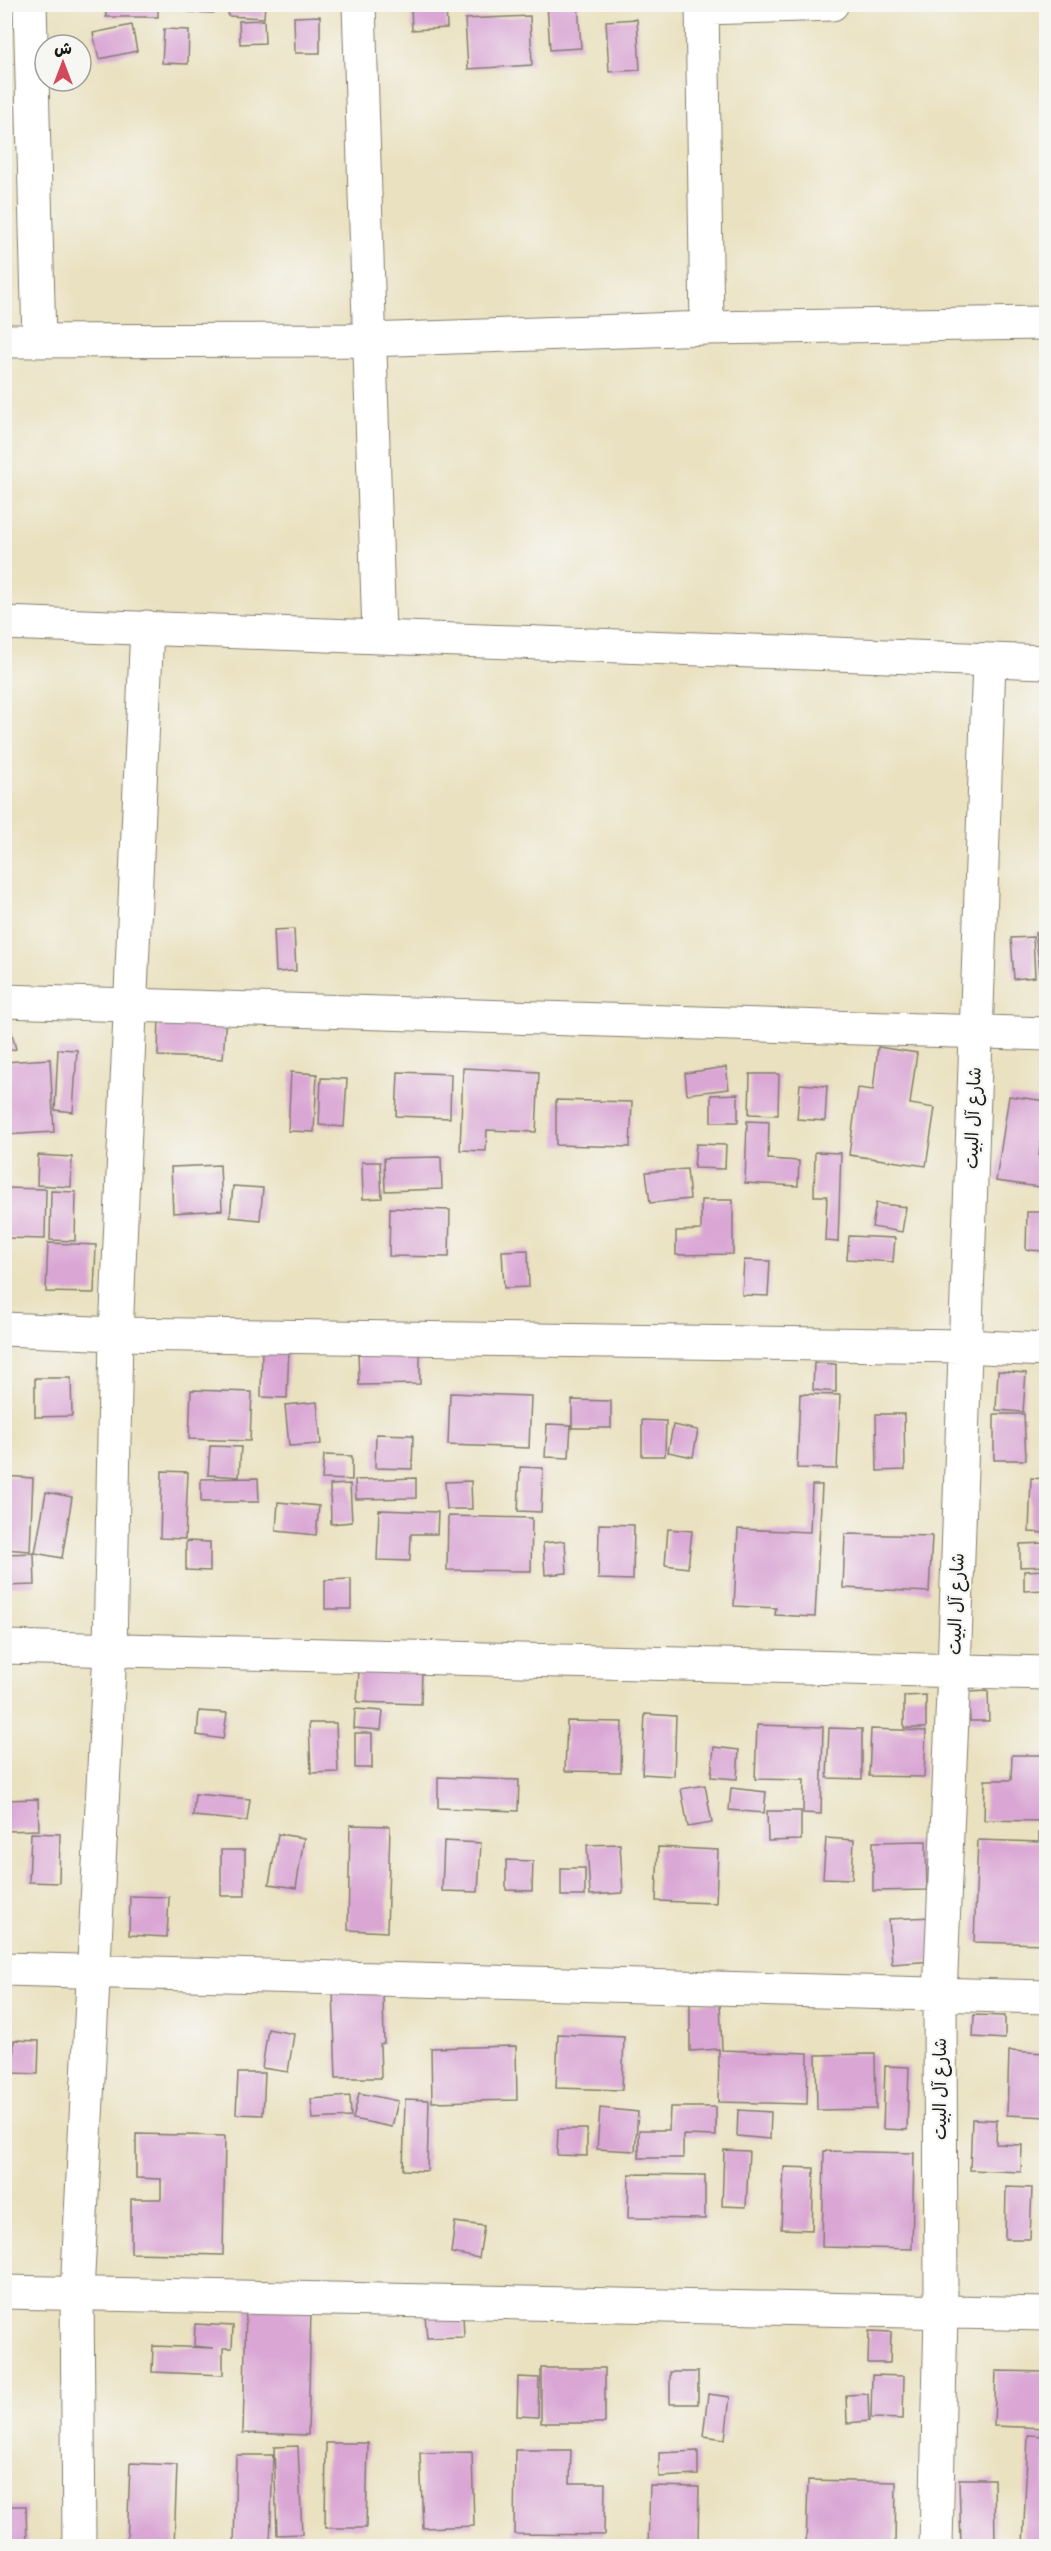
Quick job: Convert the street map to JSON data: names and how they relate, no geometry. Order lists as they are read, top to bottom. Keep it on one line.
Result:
{"streets":{"street":["شارع آل البيت"]},"north":"top"}
